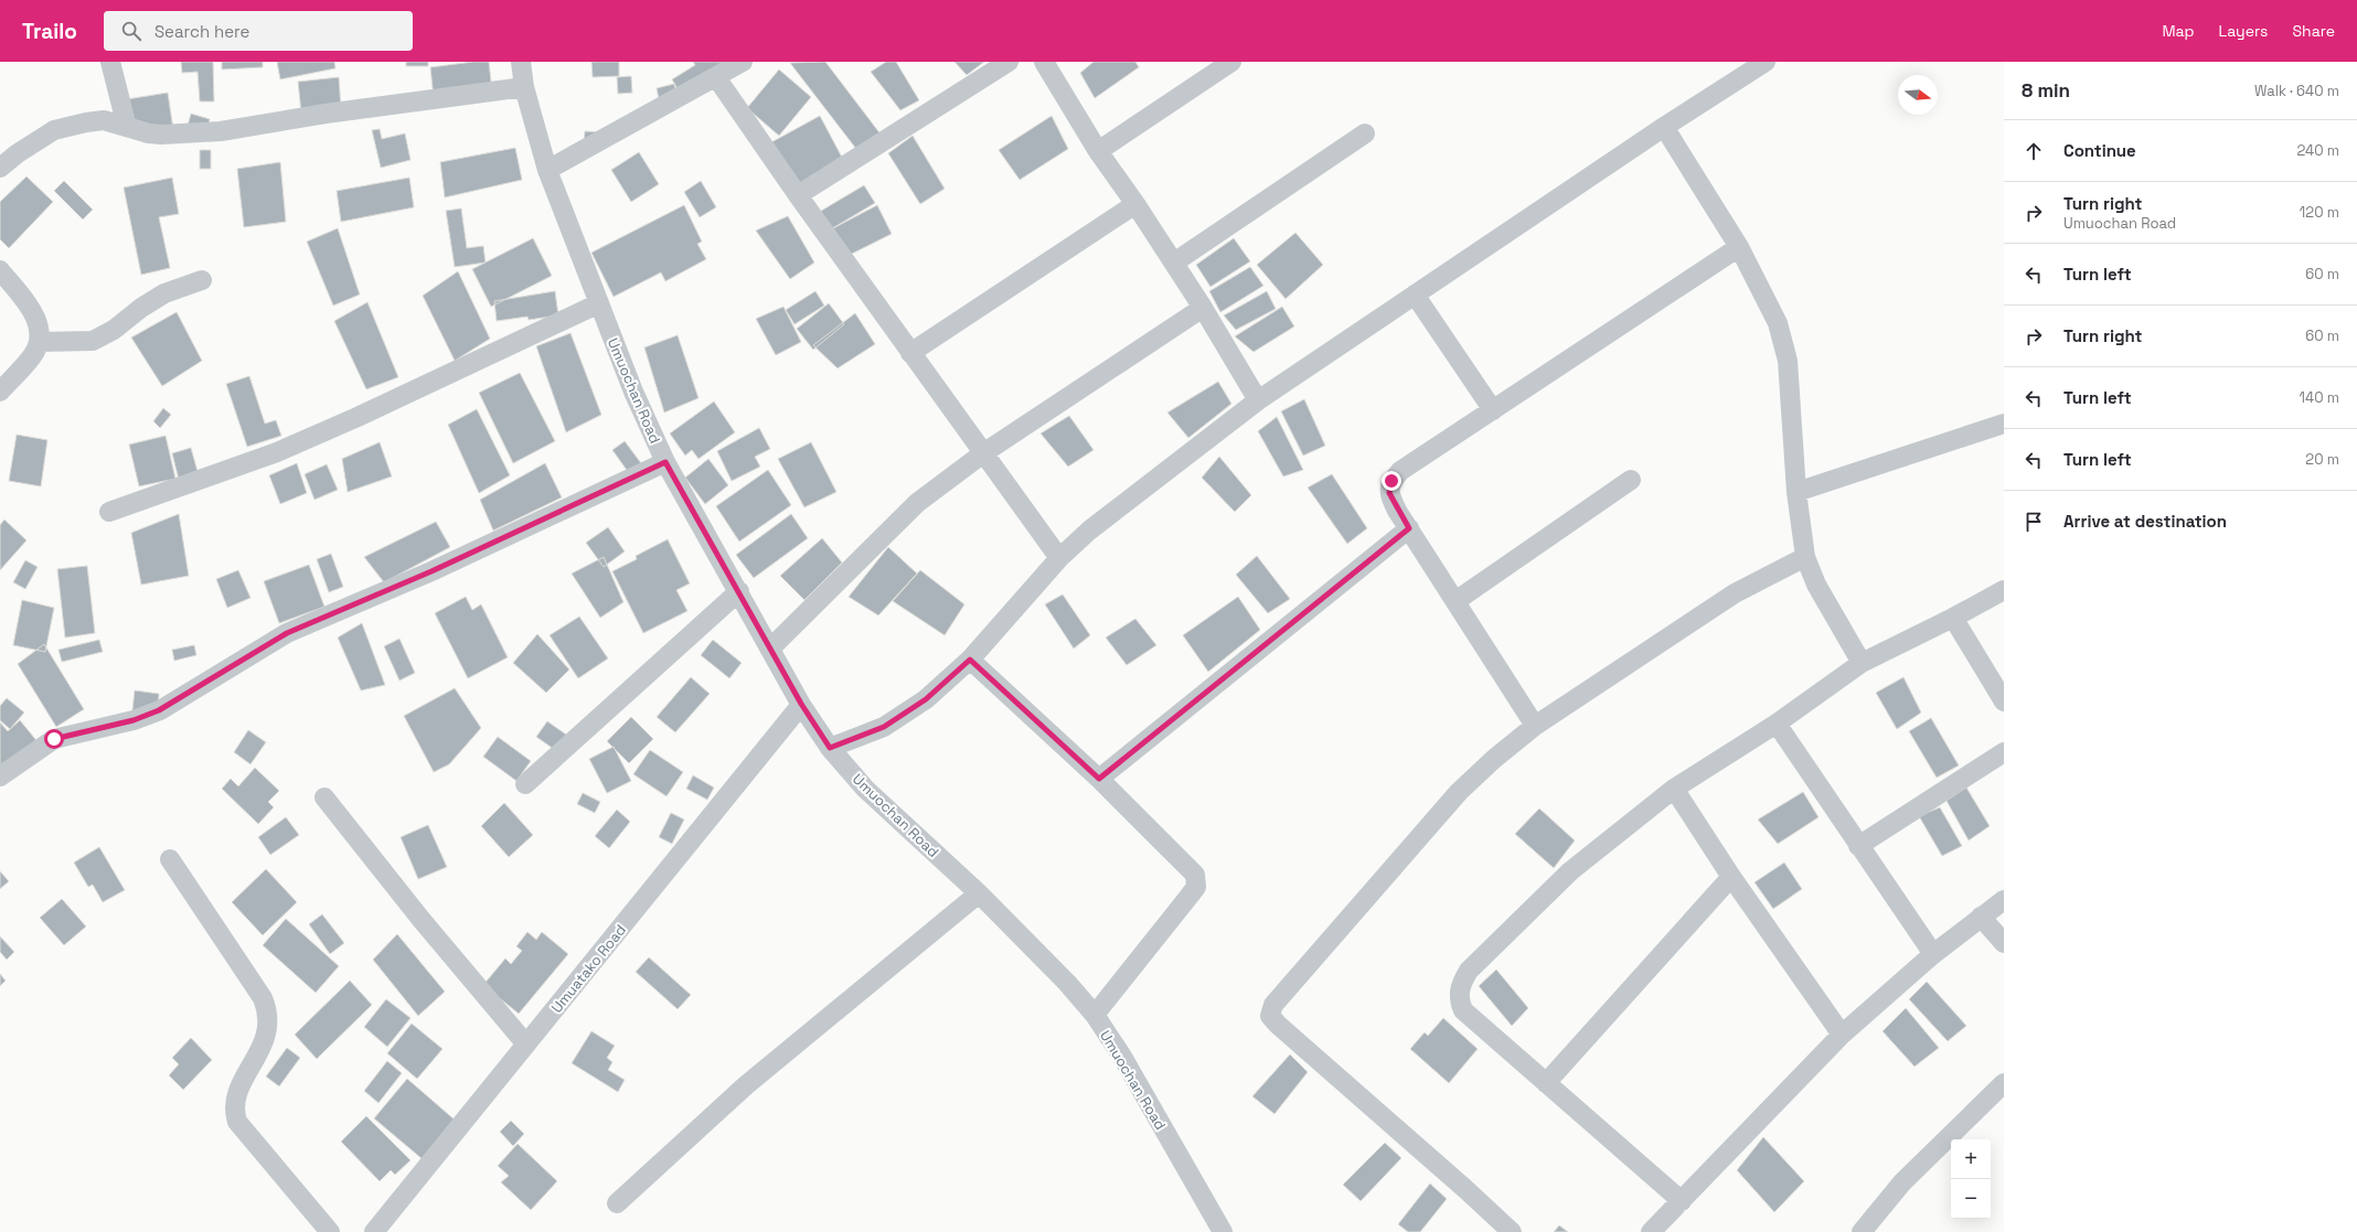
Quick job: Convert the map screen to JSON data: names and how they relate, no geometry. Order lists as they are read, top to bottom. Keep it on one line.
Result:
{"streets":{"street":["Umuochan Road","Umuatako Road"]},"crossings":[["Umuochan Road","Umuatako Road"]],"north":"right","page":{"header":"Trailo","search":"Search here","nav":["Map","Layers","Share"],"heading":["8 min","Walk · 640 m"],"list":[["Continue","240 m"],["Turn right","Umuochan Road","120 m"],["Turn left","60 m"],["Turn right","60 m"],["Turn left","140 m"],["Turn left","20 m"],"Arrive at destination"],"map_buttons":["+","−"]}}
